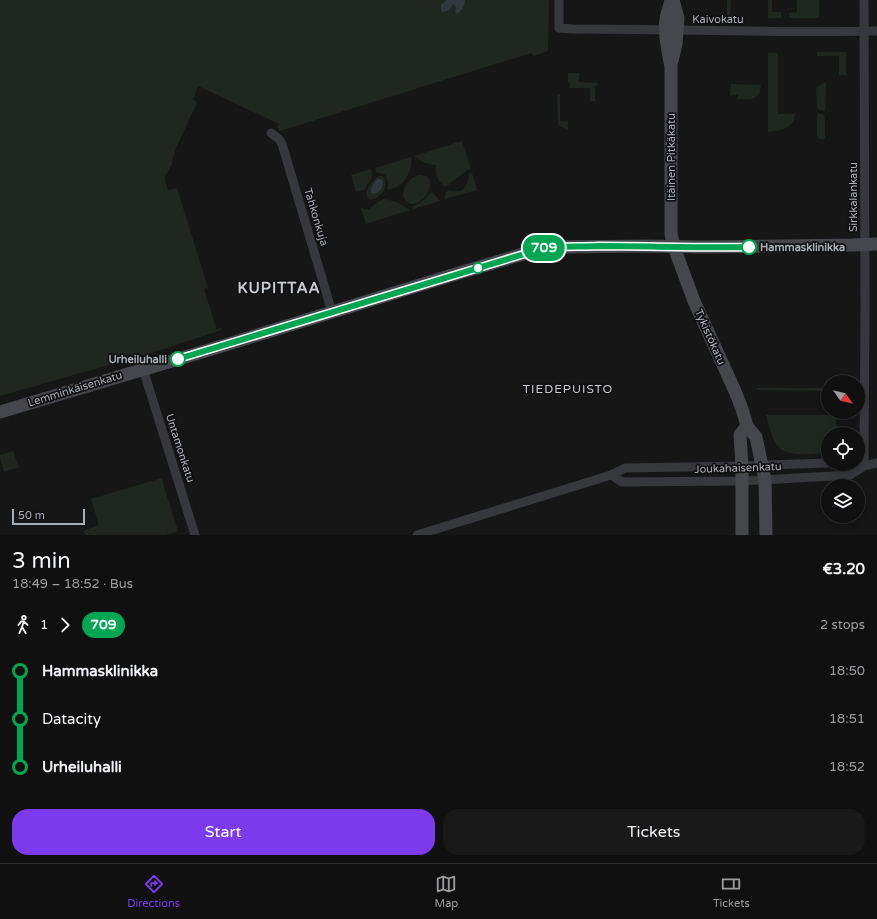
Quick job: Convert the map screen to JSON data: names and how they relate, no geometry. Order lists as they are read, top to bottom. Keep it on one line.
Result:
{"streets":{"street":["Kaivokatu","Itäinen Pitkäkatu","Sirkkalankatu","Tahkonkuja","Tykistökatu","Lemminkäisenkatu","Untamonkatu","Joukahaisenkatu"]},"crossings":[["Kaivokatu","Itäinen Pitkäkatu"],["Kaivokatu","Sirkkalankatu"],["Itäinen Pitkäkatu","Tykistökatu"],["Itäinen Pitkäkatu","Lemminkäisenkatu"],["Sirkkalankatu","Lemminkäisenkatu"],["Tahkonkuja","Lemminkäisenkatu"],["Tykistökatu","Lemminkäisenkatu"],["Tykistökatu","Joukahaisenkatu"],["Lemminkäisenkatu","Untamonkatu"]],"districts":["KUPITTAA","TIEDEPUISTO"],"places":["Hammasklinikka","Urheiluhalli"],"lines":["bus line 709"],"scale_bar":"50 m","north":"bottom right","page":{"on_map":"709","scale":"50 m","heading":["3 min","18:49 – 18:52 · Bus","€3.20"],"legs":["1","709","2 stops"],"list":[{"name":"Hammasklinikka","value":"18:50"},{"name":"Datacity","value":"18:51"},{"name":"Urheiluhalli","value":"18:52"}],"buttons":["Start","Tickets"],"tabs":["Directions","Map","Tickets"]}}
